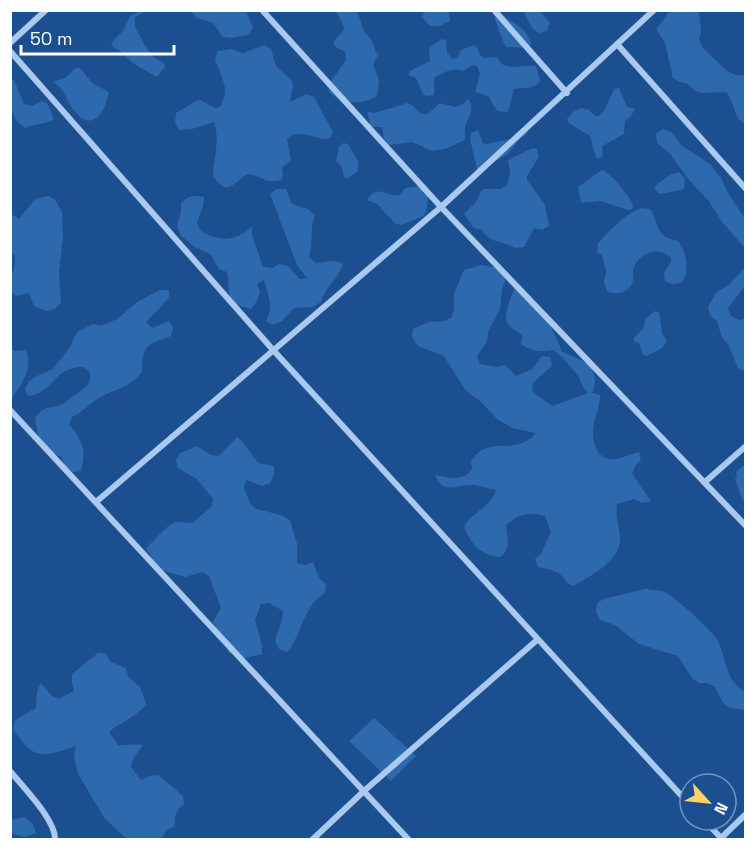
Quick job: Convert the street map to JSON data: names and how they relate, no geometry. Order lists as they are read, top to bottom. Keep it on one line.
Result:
{"scale_bar":"50 m","north":"bottom right"}
